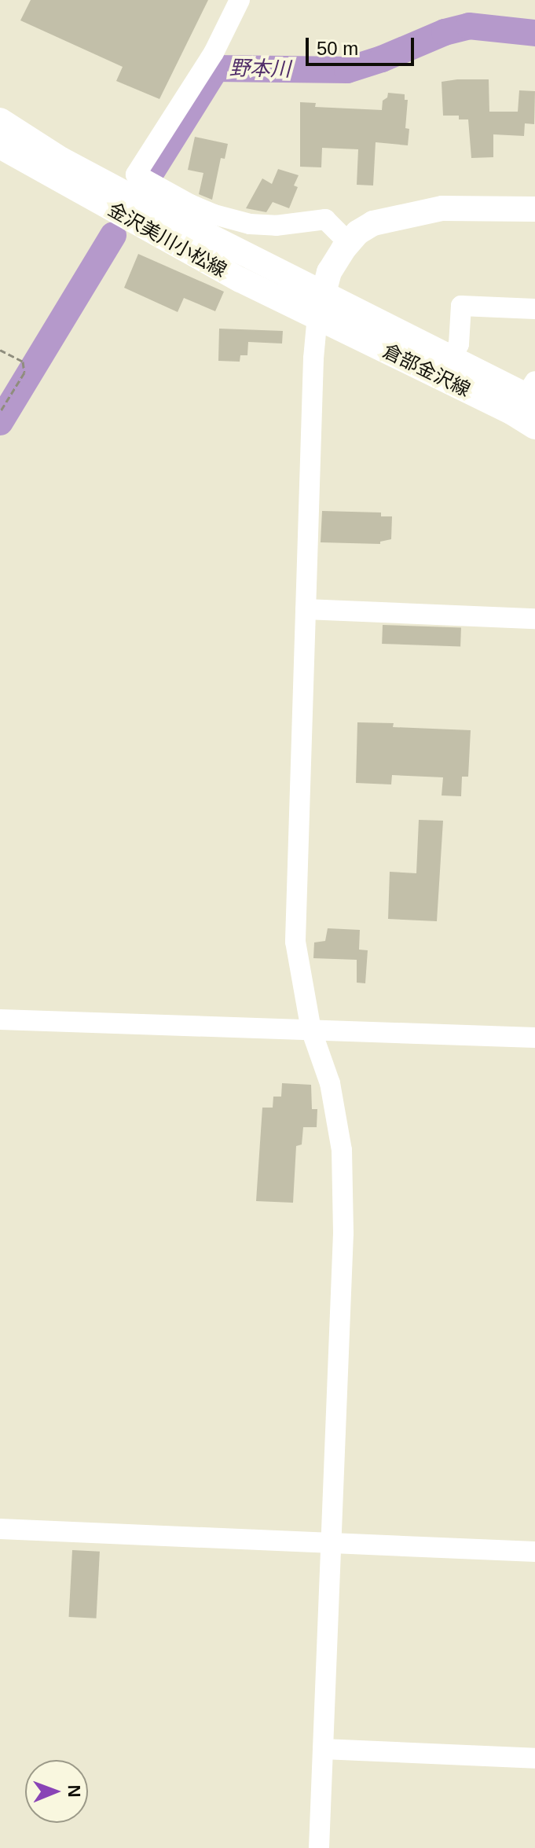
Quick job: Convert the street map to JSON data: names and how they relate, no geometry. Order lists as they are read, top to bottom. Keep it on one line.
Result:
{"streets":{"main road":["金沢美川小松線","倉部金沢線"]},"crossings":[["金沢美川小松線","倉部金沢線"]],"water":["野本川"],"scale_bar":"50 m","north":"right"}
